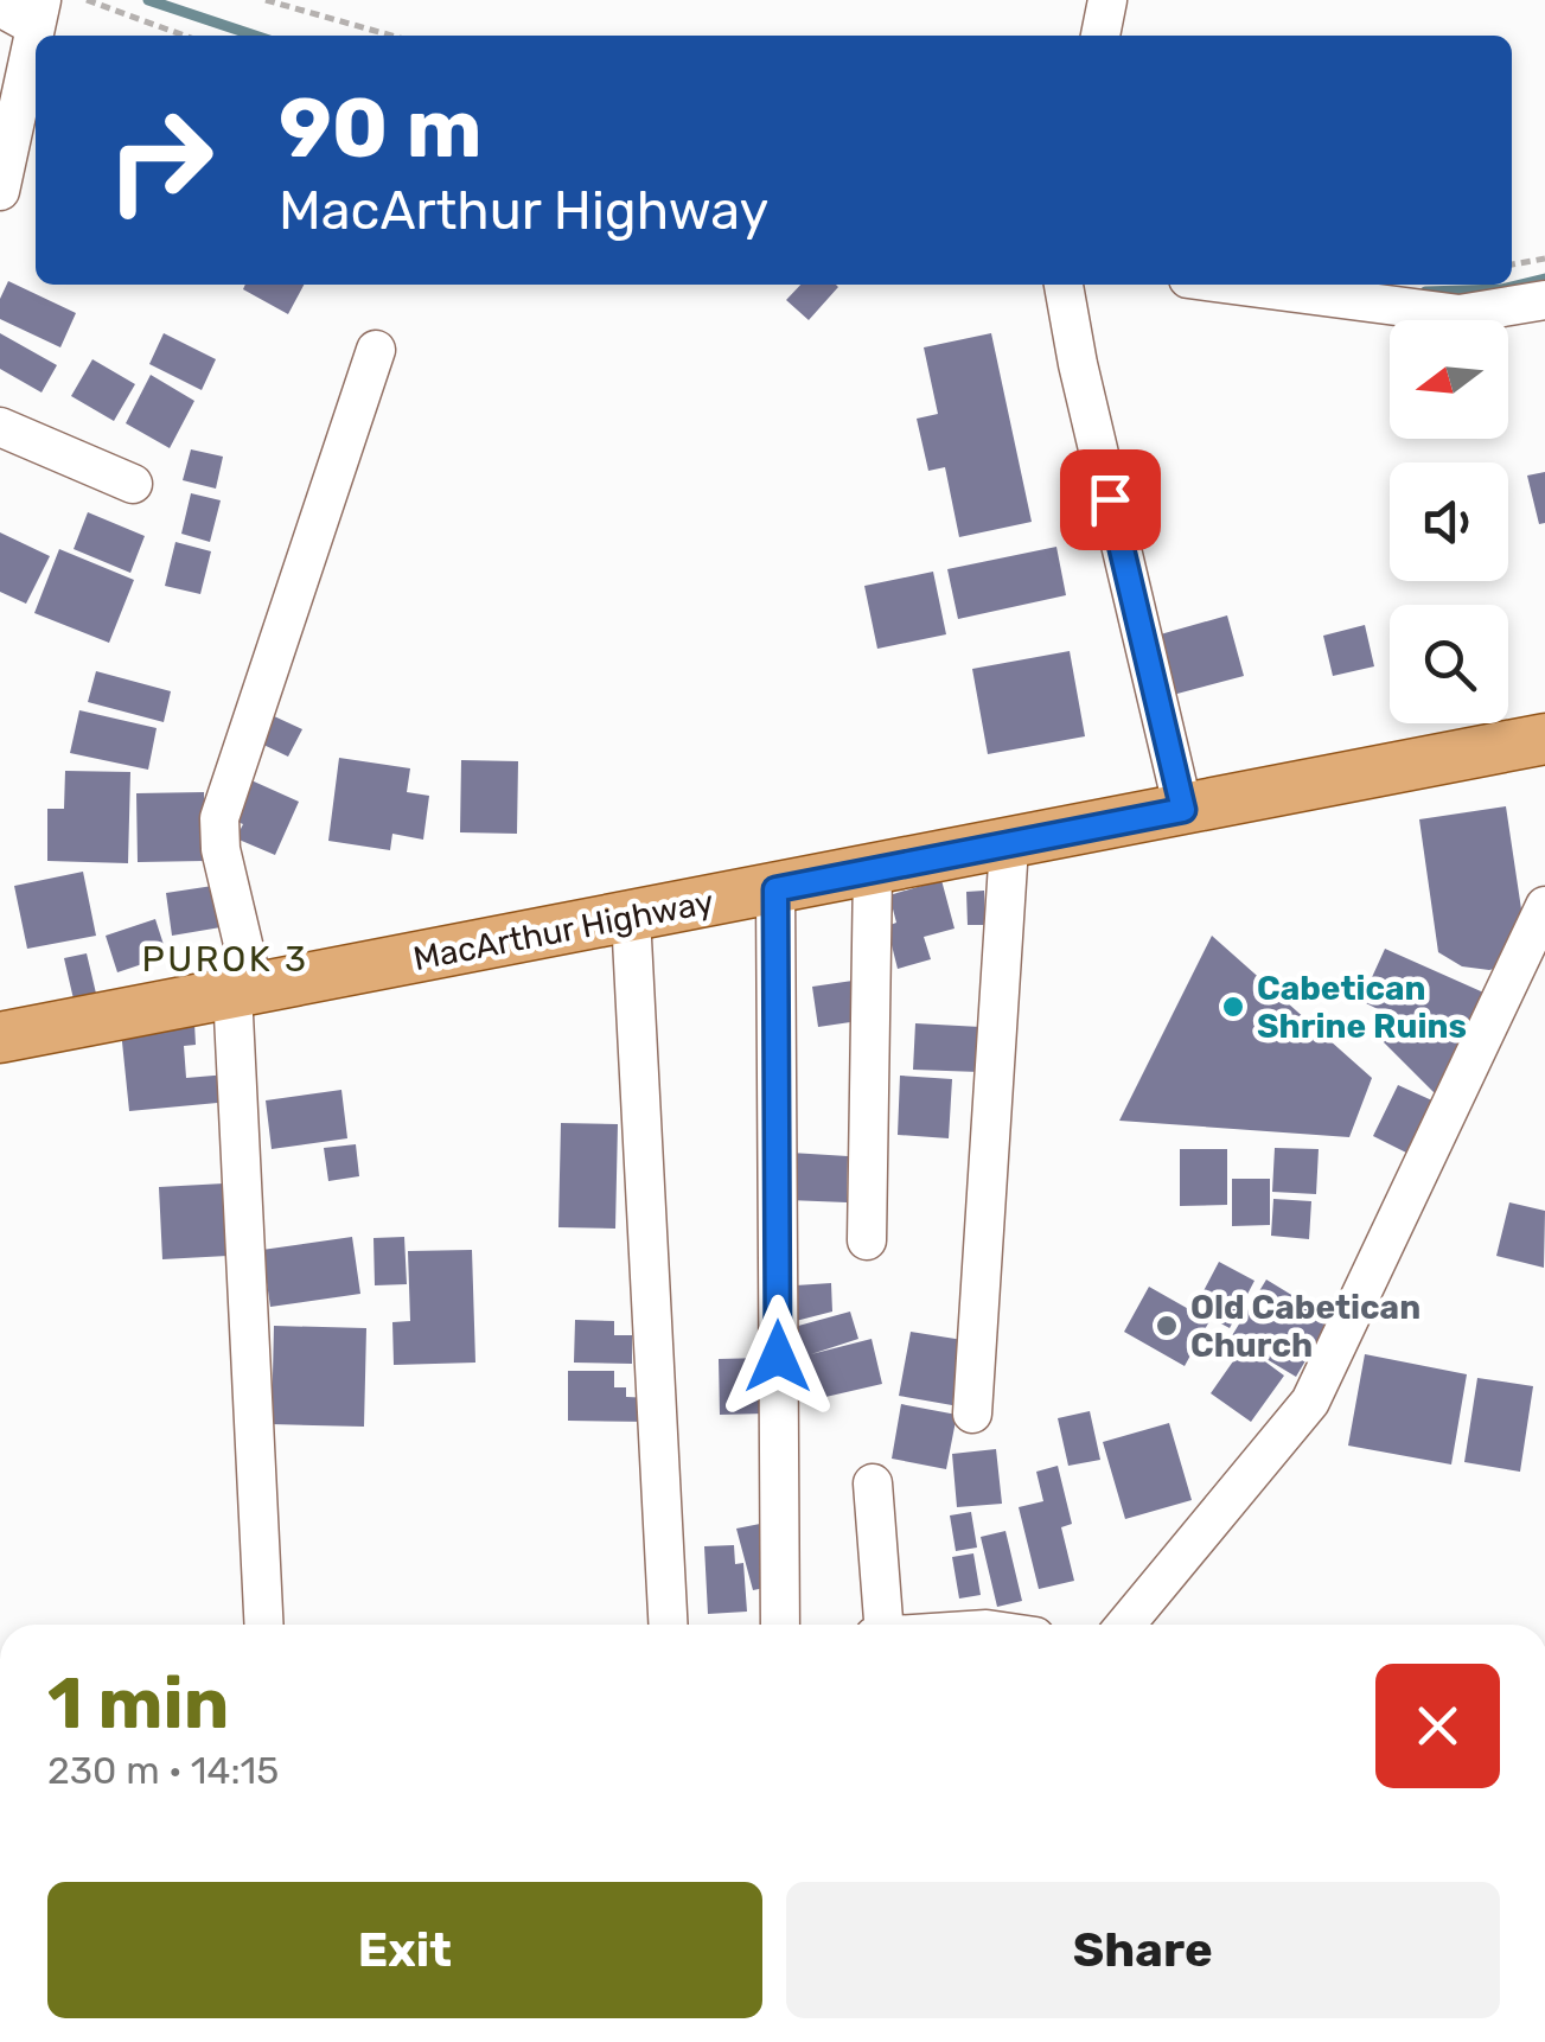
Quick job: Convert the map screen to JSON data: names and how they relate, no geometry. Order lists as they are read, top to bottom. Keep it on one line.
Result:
{"streets":{"main road":["MacArthur Highway"]},"districts":["PUROK 3"],"places":["Cabetican Shrine Ruins","Old Cabetican Church"],"north":"left","page":{"turn":["90 m","MacArthur Highway"],"heading":["1 min","230 m · 14:15"],"buttons":["Exit","Share"]}}
